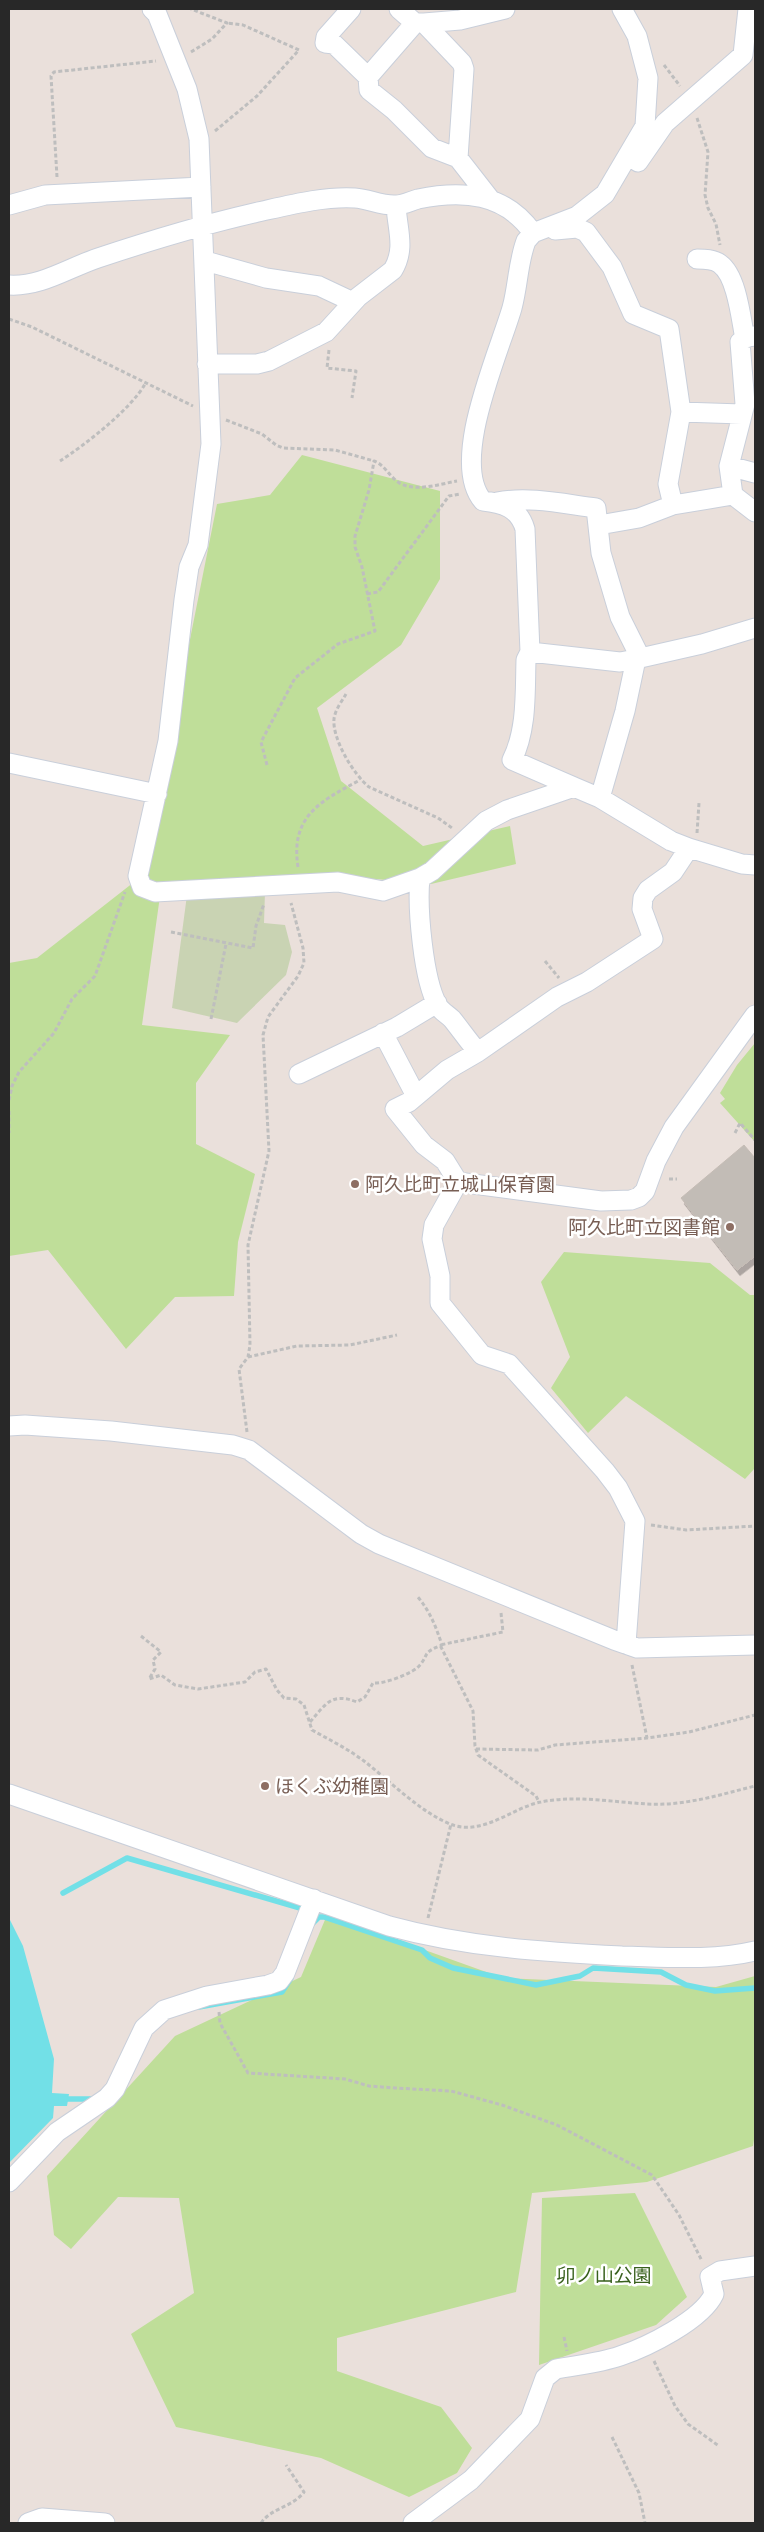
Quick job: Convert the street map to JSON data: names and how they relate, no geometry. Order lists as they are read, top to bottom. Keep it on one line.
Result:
{"parks":["卯ノ山公園"],"places":["阿久比町立城山保育園","阿久比町立図書館","ほくぶ幼稚園"]}
